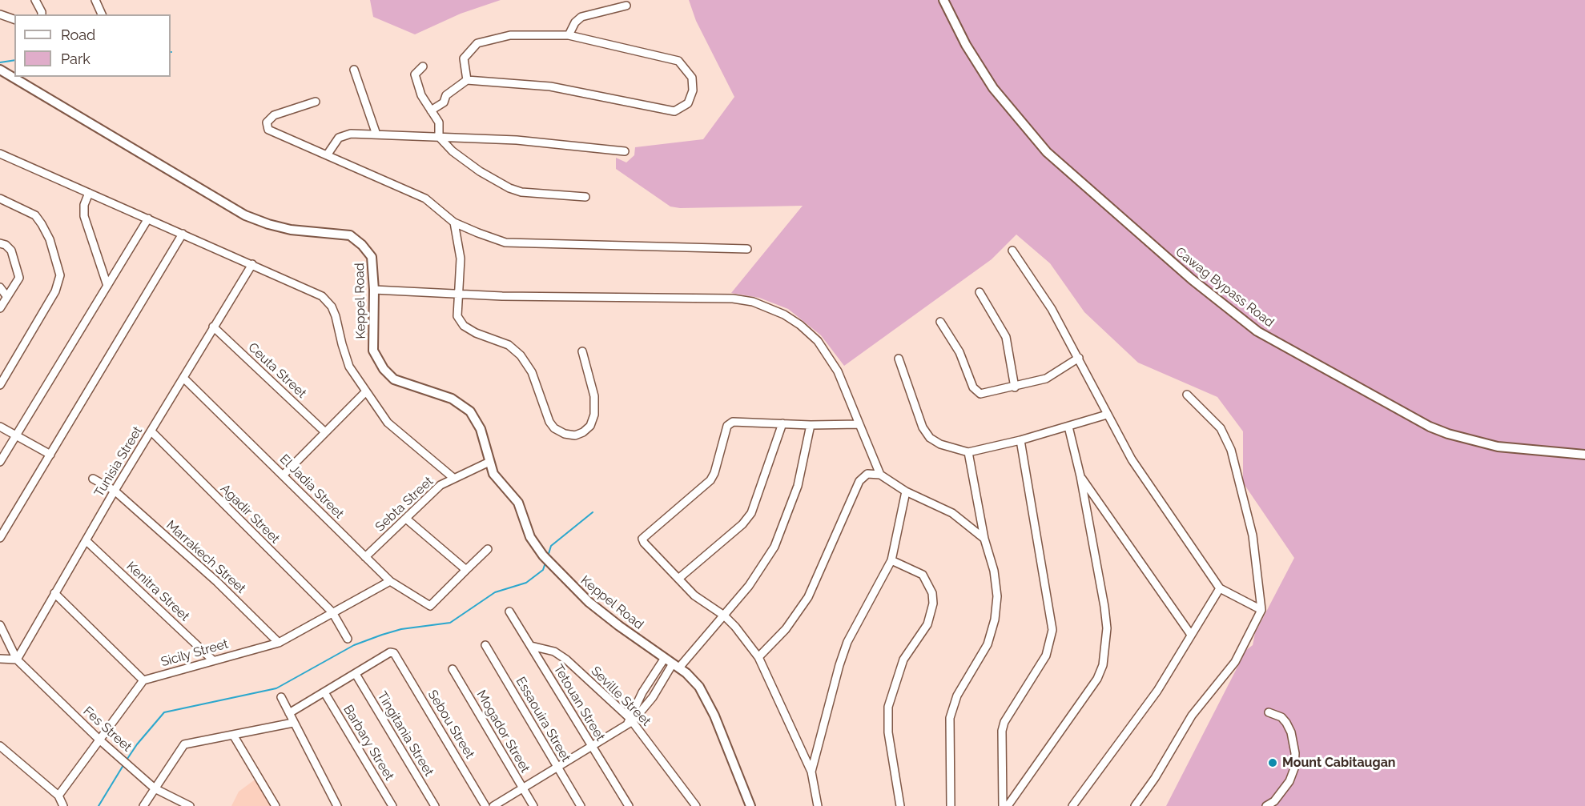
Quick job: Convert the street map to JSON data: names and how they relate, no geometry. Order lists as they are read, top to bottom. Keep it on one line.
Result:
{"streets":{"street":["Cawag Bypass Road","Keppel Road","Ceuta Street","Tunisia Street","El Jadia Street","Sebta Street","Agadir Street","Marrakech Street","Kenitra Street","Sicily Street","Seville Street","Tetouan Street","Essaouira Street","Sebou Street","Fes Street","Mogador Street","Tingitania Street","Barbary Street"]},"crossings":[["Keppel Road","Sebta Street"],["Ceuta Street","Tunisia Street"],["Tunisia Street","El Jadia Street"],["Tunisia Street","Agadir Street"],["Tunisia Street","Marrakech Street"],["Tunisia Street","Kenitra Street"],["Tunisia Street","Fes Street"],["El Jadia Street","Sebta Street"],["El Jadia Street","Sicily Street"],["Agadir Street","Sicily Street"],["Marrakech Street","Sicily Street"],["Kenitra Street","Sicily Street"],["Seville Street","Tetouan Street"],["Sebou Street","Tingitania Street"]],"places":["Mount Cabitaugan"],"legend":["Road","Park"]}
